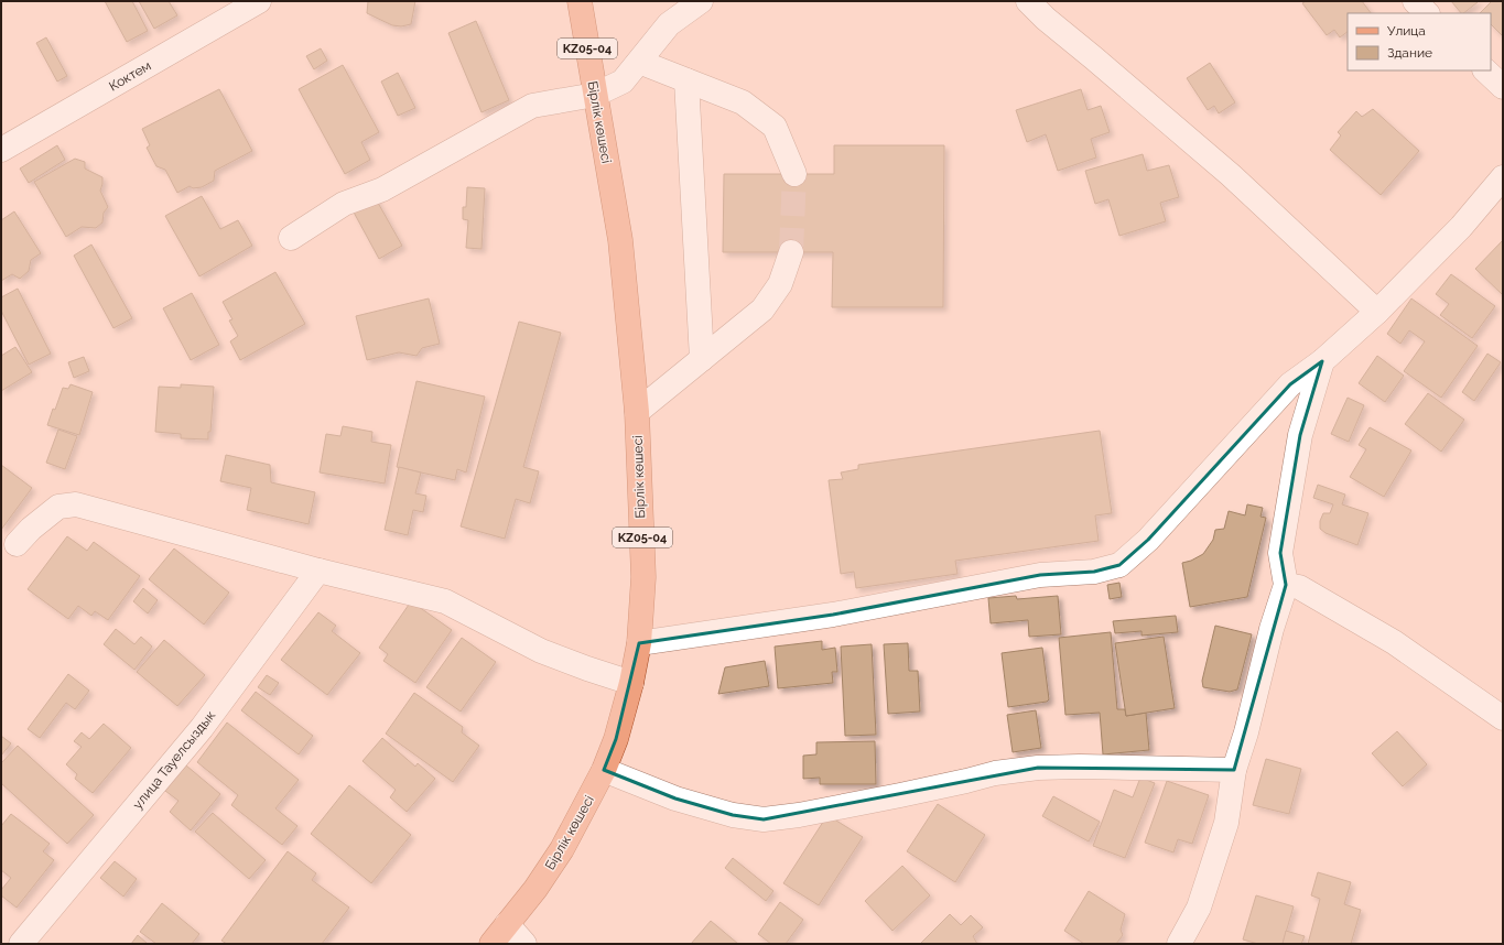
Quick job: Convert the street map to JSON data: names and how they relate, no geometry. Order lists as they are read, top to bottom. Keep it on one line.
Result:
{"streets":{"main road":["KZ05-04","Бірлік көшесі"],"street":["Коктем","улица Тауелсыздык"]},"legend":["Улица","Здание"]}
